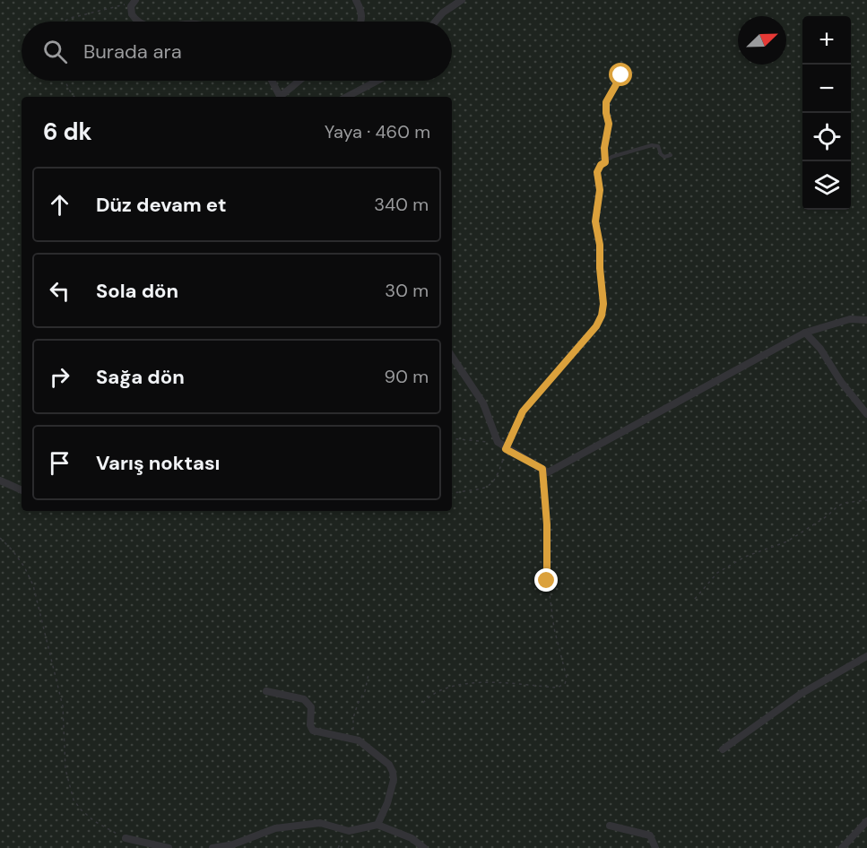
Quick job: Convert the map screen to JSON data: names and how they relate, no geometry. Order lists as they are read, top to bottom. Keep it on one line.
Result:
{"north":"top right","page":{"map_buttons":["+","−"],"search":"Burada ara","heading":["6 dk","Yaya · 460 m"],"list":[["Düz devam et","340 m"],["Sola dön","30 m"],["Sağa dön","90 m"],"Varış noktası"]}}
